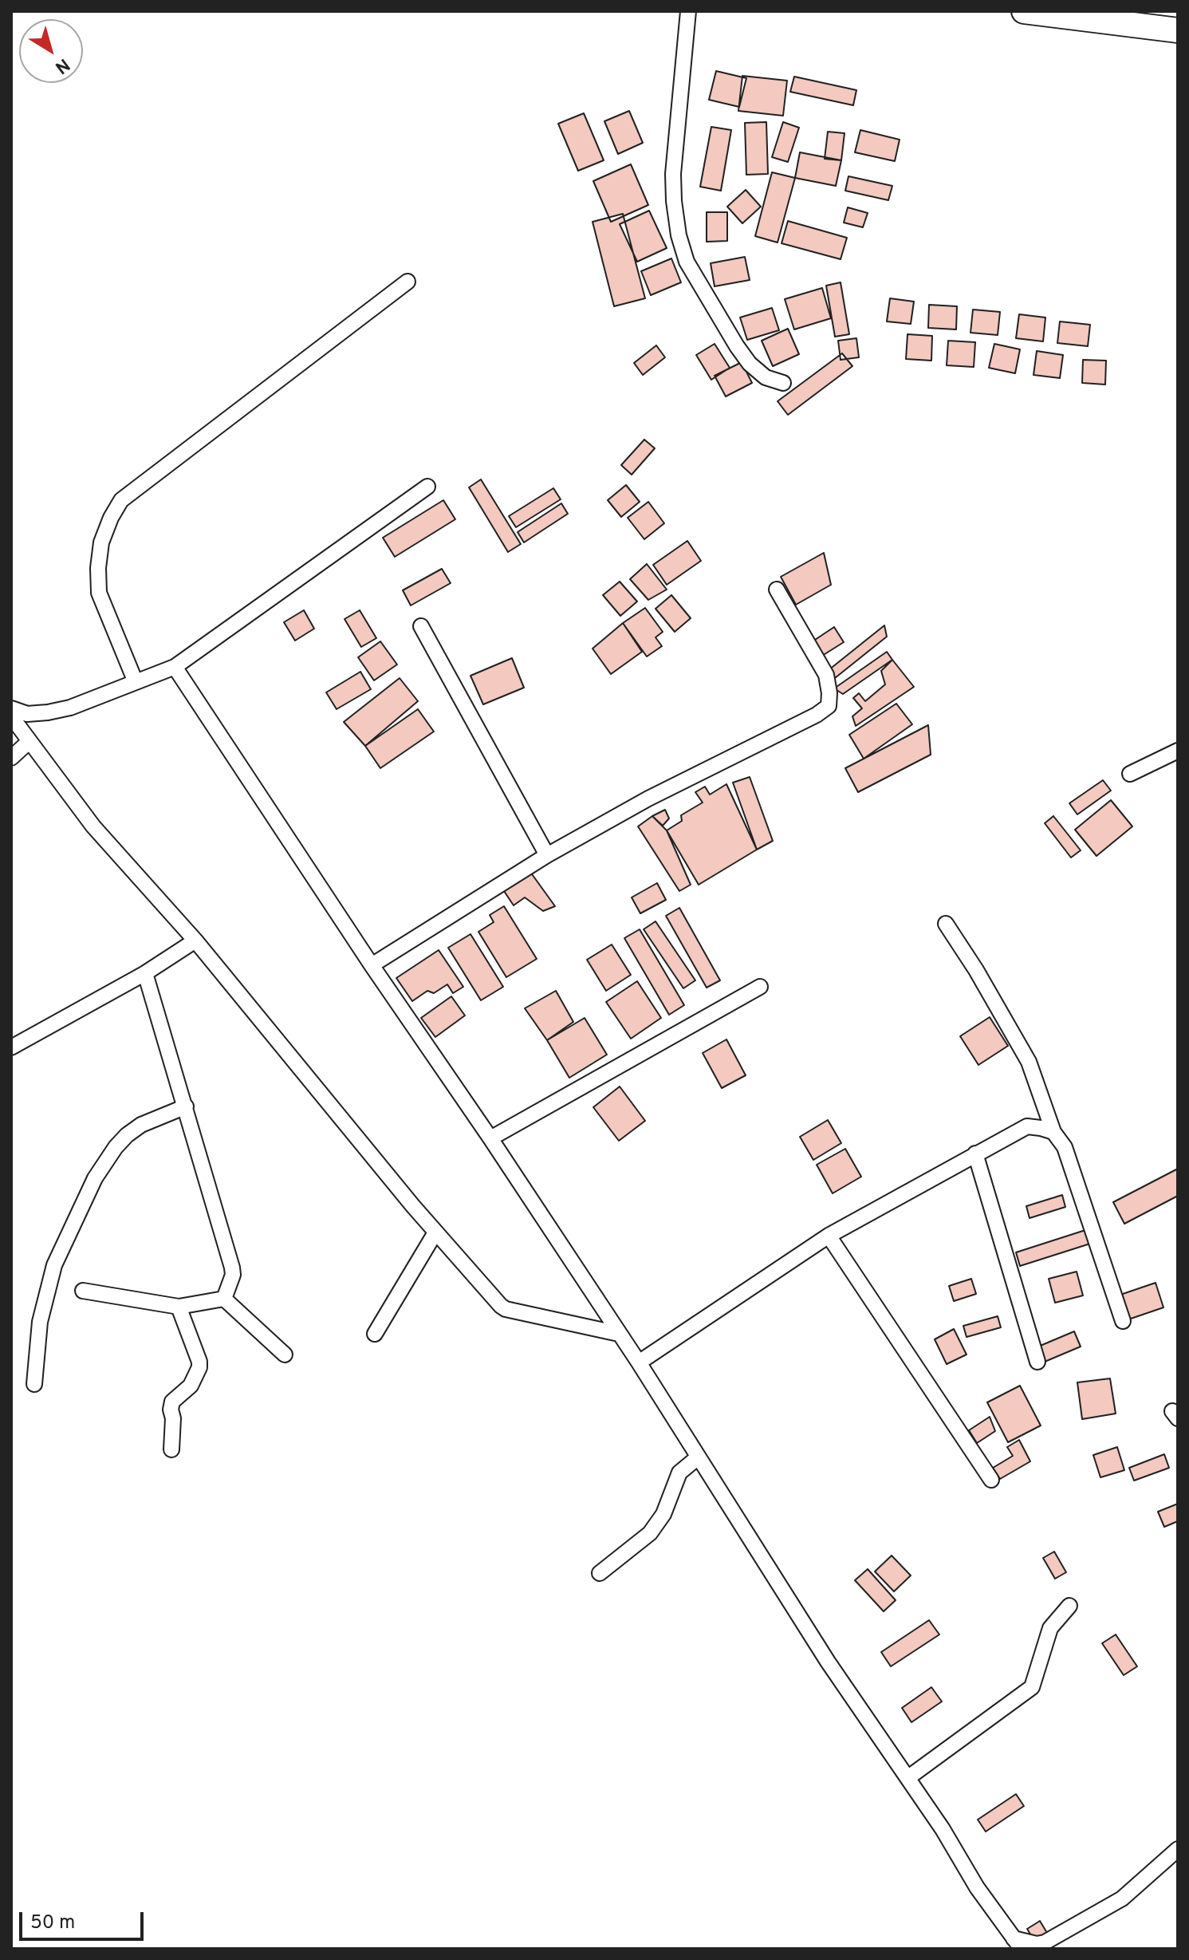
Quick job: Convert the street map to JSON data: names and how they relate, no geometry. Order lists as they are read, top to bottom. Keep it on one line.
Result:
{"scale_bar":"50 m","north":"bottom right"}
